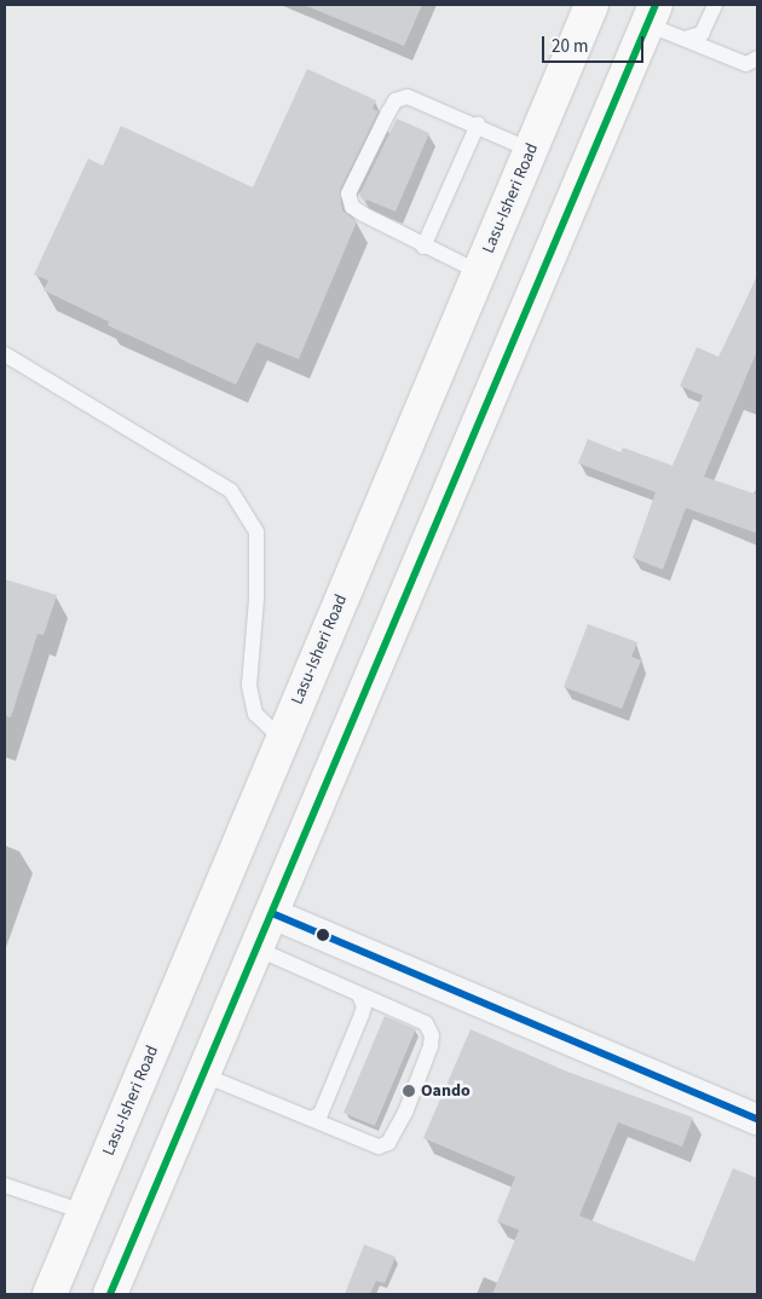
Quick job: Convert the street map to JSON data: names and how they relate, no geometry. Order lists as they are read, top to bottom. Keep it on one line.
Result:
{"streets":{"main road":["Lasu-Isheri Road"]},"places":["Oando"],"scale_bar":"20 m"}
